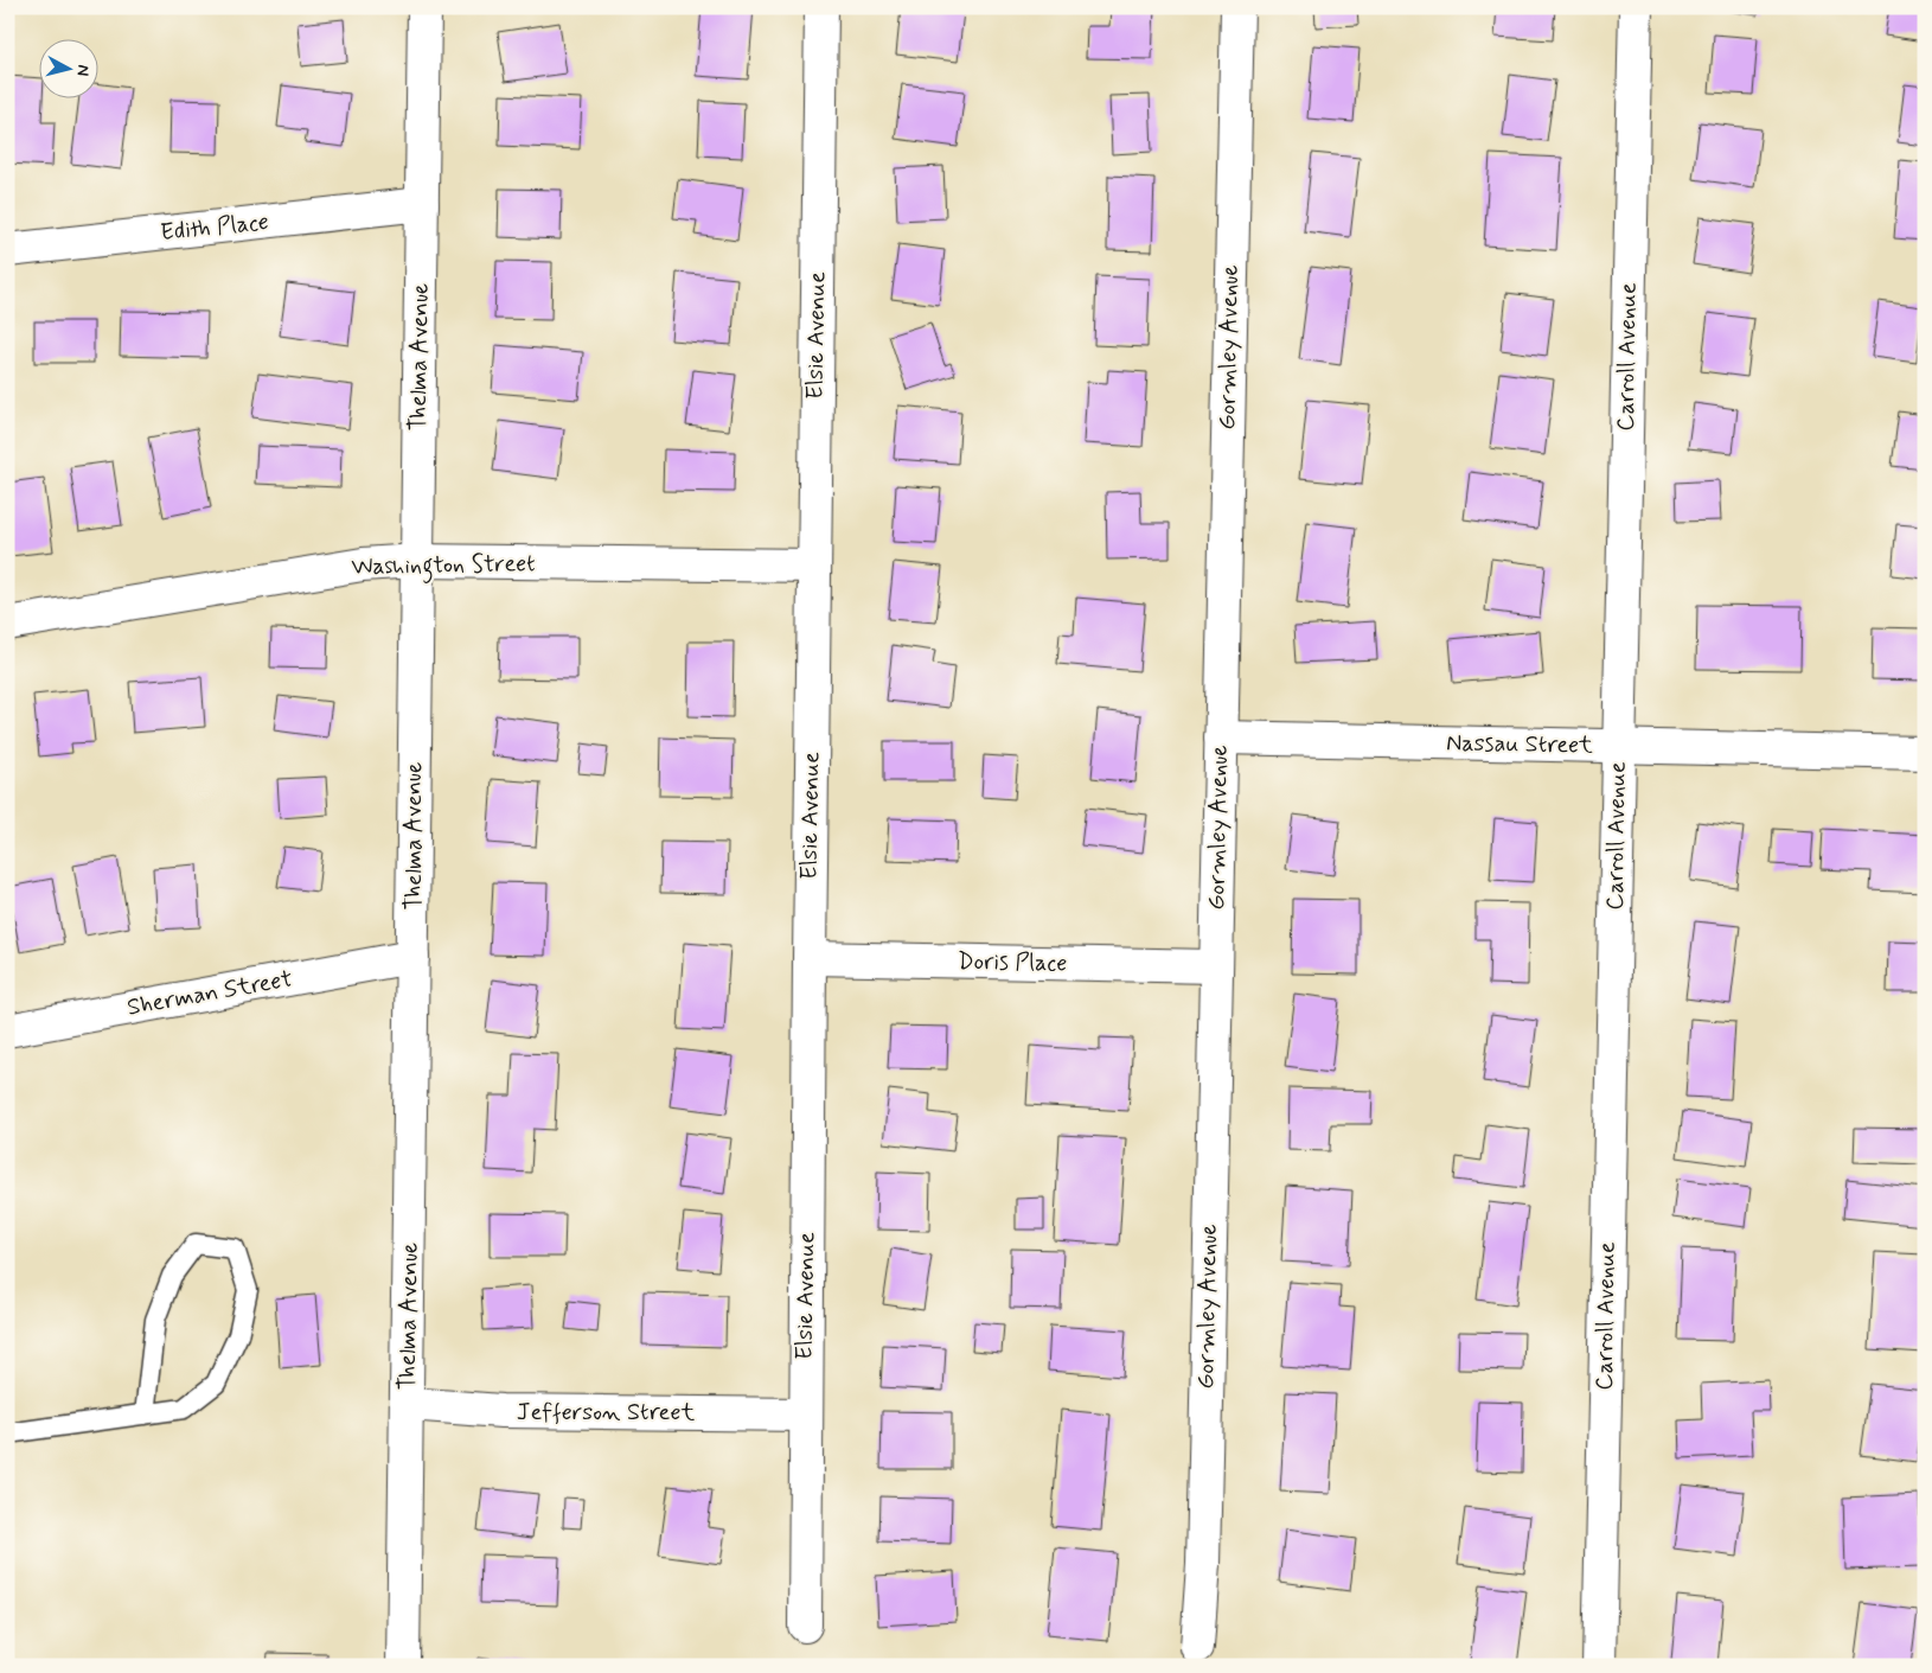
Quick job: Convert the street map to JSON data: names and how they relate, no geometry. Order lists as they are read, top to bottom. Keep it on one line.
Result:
{"streets":{"street":["Edith Place","Elsie Avenue","Gormley Avenue","Thelma Avenue","Carroll Avenue","Washington Street","Nassau Street","Doris Place","Sherman Street","Jefferson Street"]},"crossings":[["Edith Place","Thelma Avenue"],["Elsie Avenue","Washington Street"],["Elsie Avenue","Doris Place"],["Elsie Avenue","Jefferson Street"],["Gormley Avenue","Nassau Street"],["Gormley Avenue","Doris Place"],["Thelma Avenue","Washington Street"],["Thelma Avenue","Sherman Street"],["Thelma Avenue","Jefferson Street"],["Carroll Avenue","Nassau Street"]],"north":"right"}
